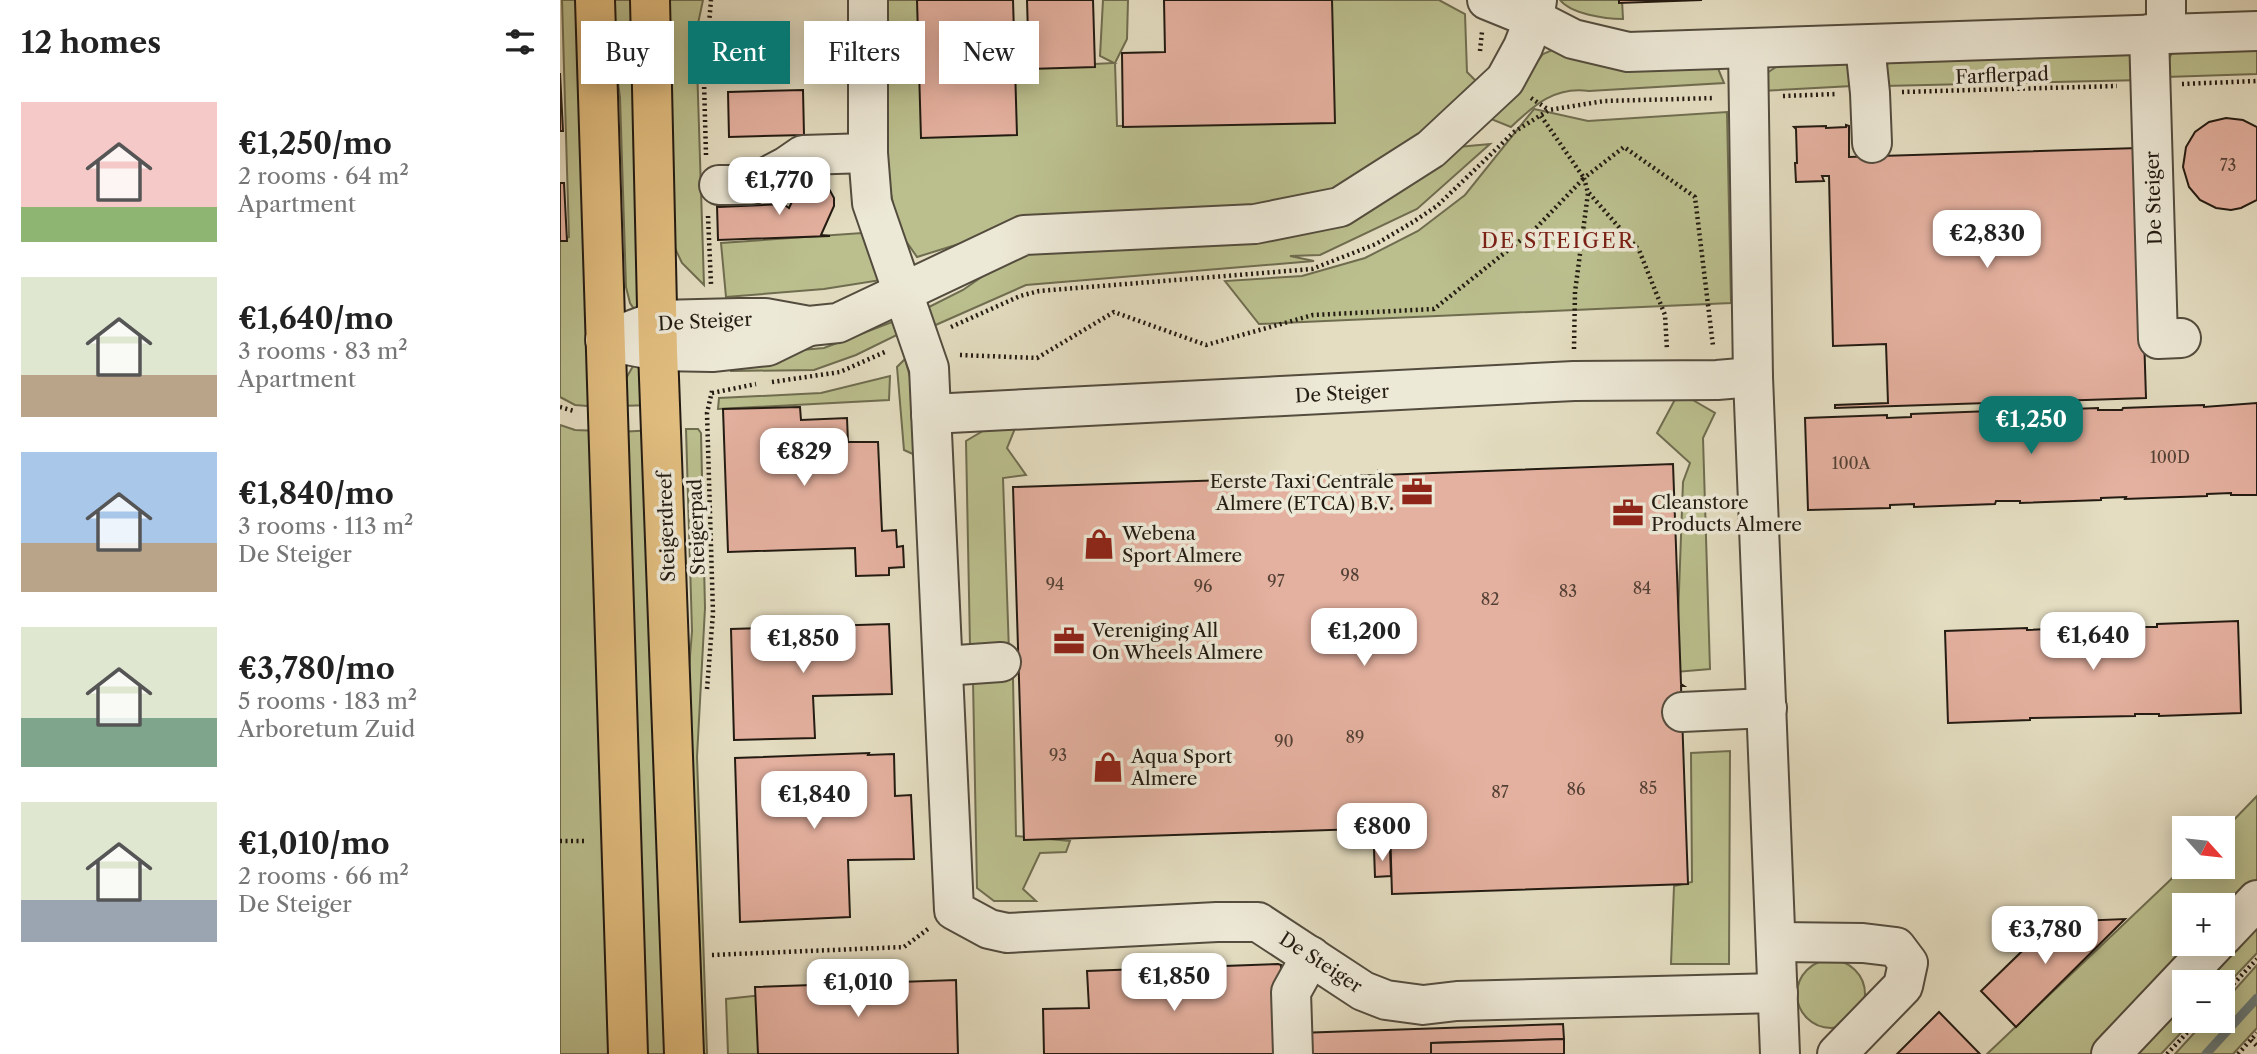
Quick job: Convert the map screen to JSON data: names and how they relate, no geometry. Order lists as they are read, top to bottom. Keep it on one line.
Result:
{"streets":{"main road":["Steigerdreef"],"street":["De Steiger"],"path":["Farflerpad","Steigerpad"]},"crossings":[["Farflerpad","De Steiger"],["De Steiger","Steigerdreef"],["De Steiger","Steigerpad"]],"districts":["DE STEIGER"],"places":{"office":["Eerste Taxi Centrale Almere (ETCA) B.V.","Cleanstore Products Almere","Vereniging All On Wheels Almere"],"shop":["Webena Sport Almere","Aqua Sport Almere"]},"house_numbers":["73","100D","100A","98","97","94","96","84","83","82","89","90","93","85","86","87"],"north":"bottom right","page":{"heading":"12 homes","chip":["Buy","Rent","Filters","New"],"list":[{"name":"€1,250/mo","note":"2 rooms · 64 m² · Apartment"},{"name":"€1,640/mo","note":"3 rooms · 83 m² · Apartment"},{"name":"€1,840/mo","note":"3 rooms · 113 m² · De Steiger"},{"name":"€3,780/mo","note":"5 rooms · 183 m² · Arboretum Zuid"},{"name":"€1,010/mo","note":"2 rooms · 66 m² · De Steiger"}],"price":["€1,770","€2,830","€1,250","€829","€1,200","€1,640","€1,850","€1,840","€800","€3,780","€1,850","€1,010"],"map_buttons":["+","−"]}}
